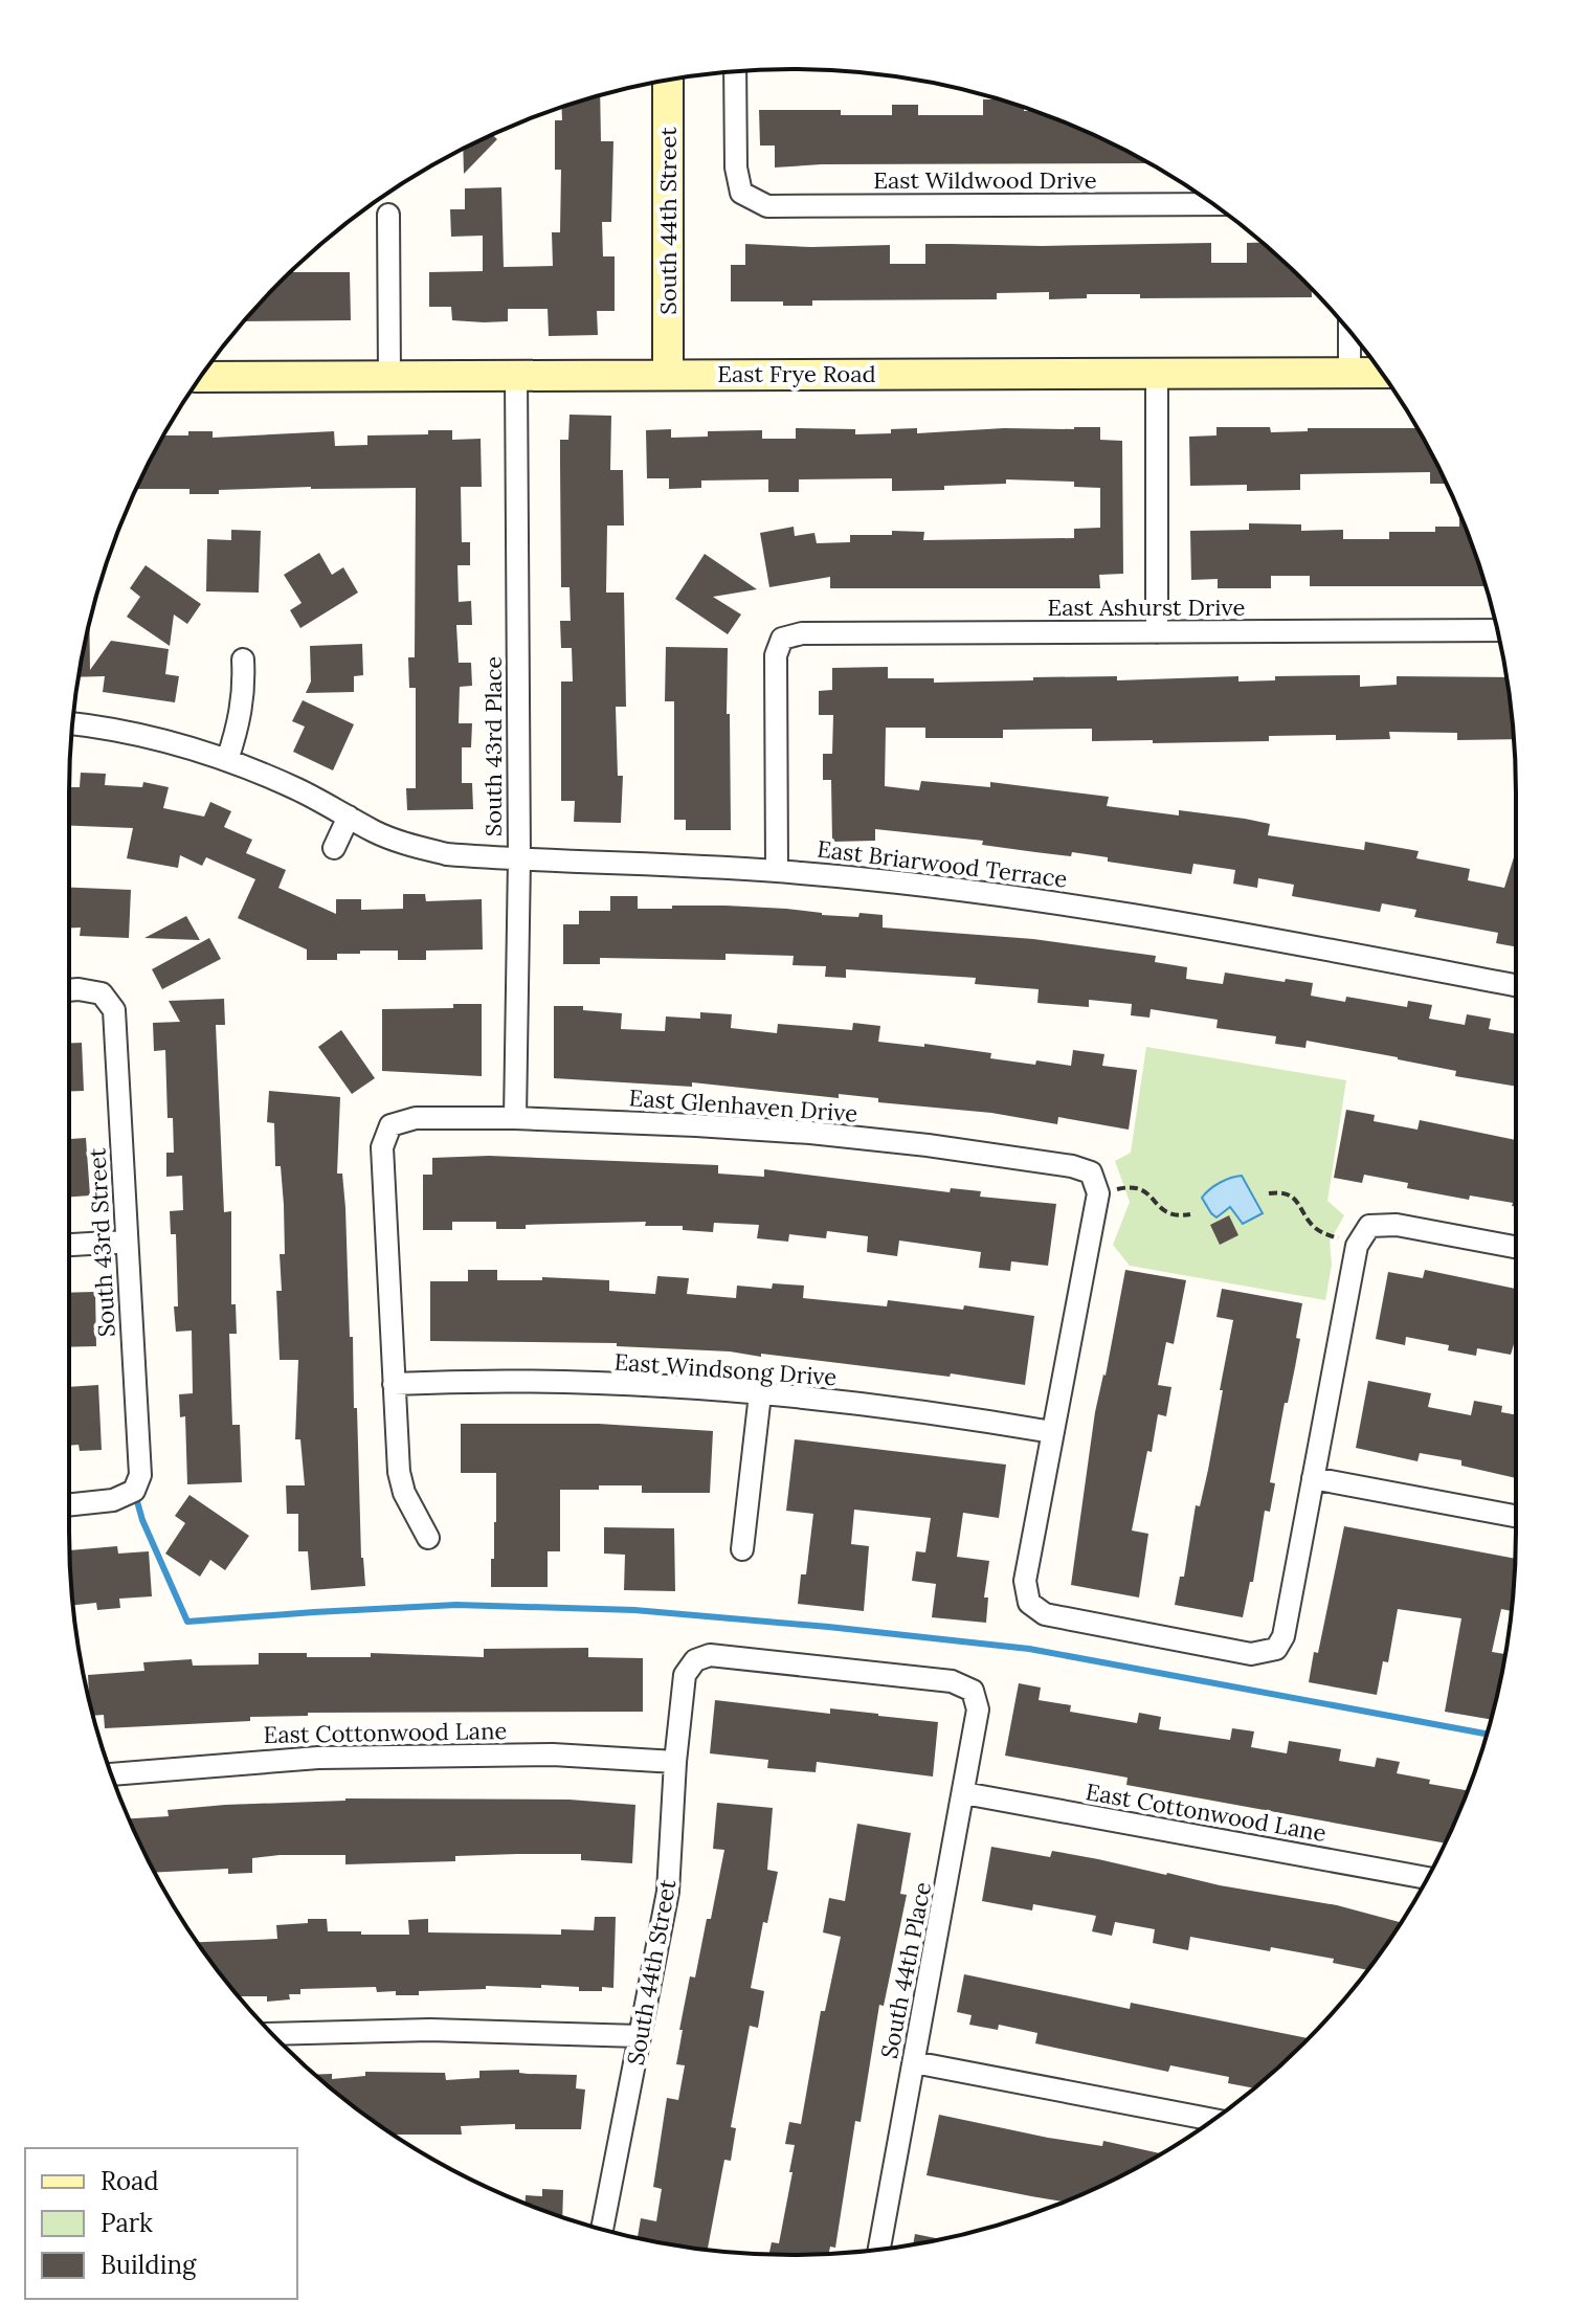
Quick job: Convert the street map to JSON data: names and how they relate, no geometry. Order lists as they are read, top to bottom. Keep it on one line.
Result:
{"streets":{"street":["East Wildwood Drive","South 44th Street","East Frye Road","East Ashurst Drive","South 43rd Place","East Briarwood Terrace","East Glenhaven Drive","South 43rd Street","East Windsong Drive","East Cottonwood Lane","South 44th Place"]},"crossings":[["South 44th Street","East Frye Road"],["South 44th Street","East Cottonwood Lane"],["South 44th Street","South 44th Place"],["East Frye Road","South 43rd Place"],["East Ashurst Drive","East Briarwood Terrace"],["South 43rd Place","East Briarwood Terrace"],["South 43rd Place","East Glenhaven Drive"],["East Glenhaven Drive","East Windsong Drive"],["East Cottonwood Lane","South 44th Place"]],"legend":["Road","Park","Building"]}
